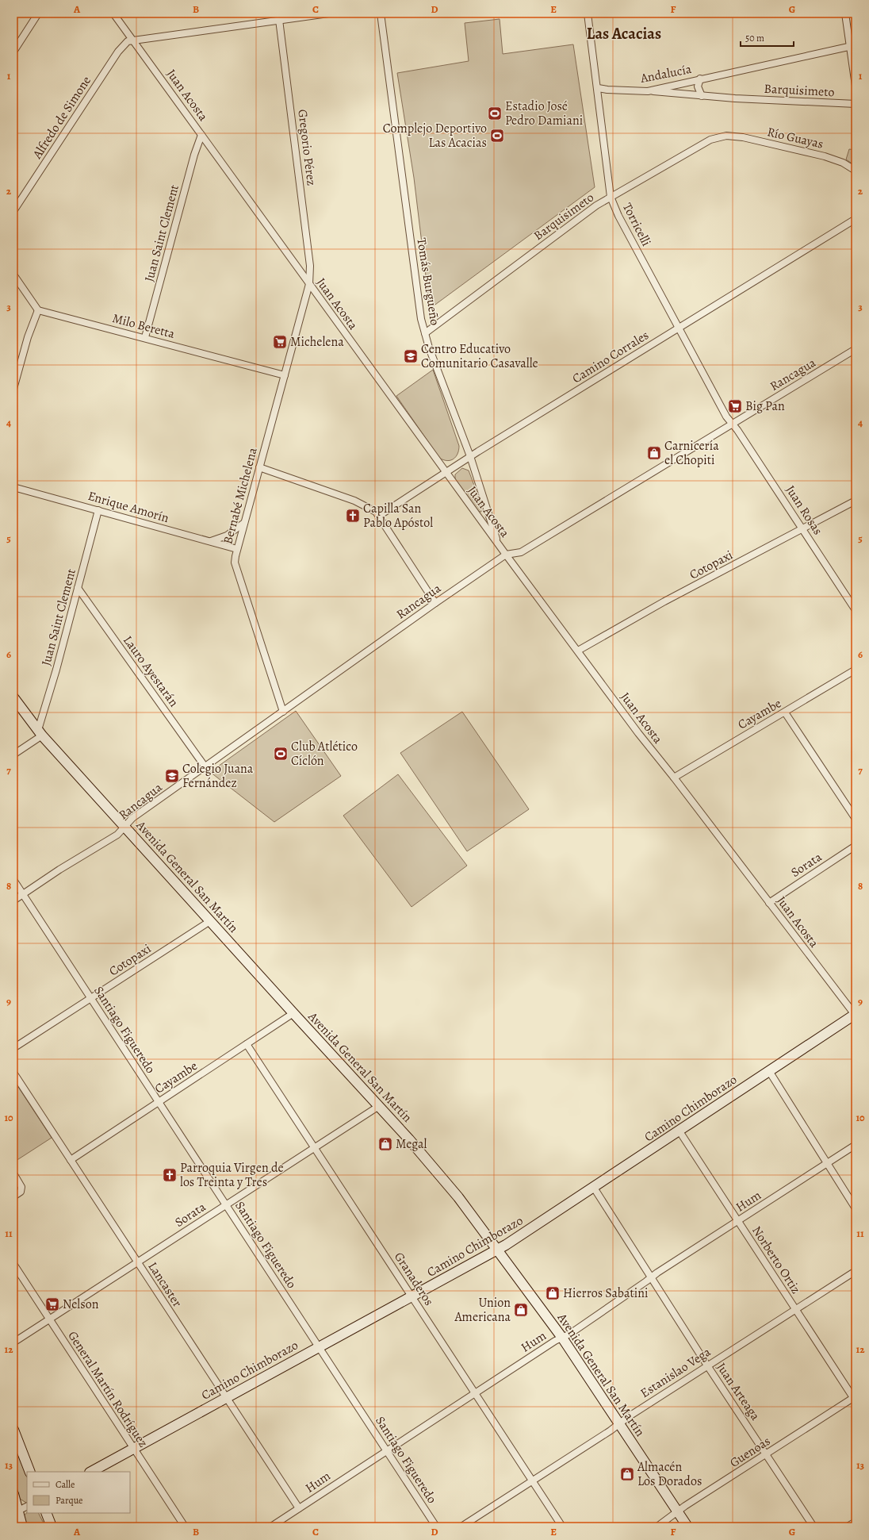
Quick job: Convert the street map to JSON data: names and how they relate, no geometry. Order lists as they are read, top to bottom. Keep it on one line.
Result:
{"streets":{"main road":["Avenida General San Martín","Camino Chimborazo"],"street":["Andalucía","Barquisimeto","Juan Acosta","Alfredo de Simone","Río Guayas","Gregorio Pérez","Torricelli","Juan Saint Clement","Tomás Burgueño","Milo Beretta","Camino Corrales","Rancagua","Bernabé Michelena","Enrique Amorín","Juan Rosas","Cotopaxi","Lauro Ayestarán","Cayambe","Sorata","Santiago Figueredo","Hum","Norberto Ortiz","Granaderos","Lancaster","Estanislao Vega","General Martín Rodríguez","Juan Arteaga","Guenoas"]},"crossings":[["Andalucía","Barquisimeto"],["Andalucía","Torricelli"],["Barquisimeto","Río Guayas"],["Barquisimeto","Torricelli"],["Barquisimeto","Tomás Burgueño"],["Juan Acosta","Alfredo de Simone"],["Juan Acosta","Gregorio Pérez"],["Juan Acosta","Juan Saint Clement"],["Juan Acosta","Tomás Burgueño"],["Juan Acosta","Camino Corrales"],["Juan Acosta","Rancagua"],["Juan Acosta","Bernabé Michelena"],["Juan Acosta","Cotopaxi"],["Juan Acosta","Cayambe"],["Juan Acosta","Sorata"],["Juan Acosta","Camino Chimborazo"],["Gregorio Pérez","Bernabé Michelena"],["Torricelli","Camino Corrales"],["Torricelli","Rancagua"],["Torricelli","Juan Rosas"],["Juan Saint Clement","Milo Beretta"],["Juan Saint Clement","Enrique Amorín"],["Juan Saint Clement","Lauro Ayestarán"],["Juan Saint Clement","Avenida General San Martín"],["Tomás Burgueño","Camino Corrales"],["Milo Beretta","Bernabé Michelena"],["Rancagua","Bernabé Michelena"],["Rancagua","Juan Rosas"],["Rancagua","Lauro Ayestarán"],["Rancagua","Avenida General San Martín"],["Rancagua","Santiago Figueredo"],["Bernabé Michelena","Enrique Amorín"],["Juan Rosas","Cotopaxi"],["Cotopaxi","Avenida General San Martín"],["Cotopaxi","Santiago Figueredo"],["Cayambe","Avenida General San Martín"],["Cayambe","Santiago Figueredo"],["Cayambe","Granaderos"],["Cayambe","Lancaster"],["Sorata","Avenida General San Martín"],["Sorata","Santiago Figueredo"],["Sorata","Granaderos"],["Sorata","Lancaster"],["Sorata","General Martín Rodríguez"],["Avenida General San Martín","Camino Chimborazo"],["Avenida General San Martín","Hum"],["Avenida General San Martín","Estanislao Vega"],["Avenida General San Martín","Guenoas"],["Santiago Figueredo","Camino Chimborazo"],["Santiago Figueredo","Hum"],["Camino Chimborazo","Norberto Ortiz"],["Camino Chimborazo","Granaderos"],["Camino Chimborazo","Lancaster"],["Camino Chimborazo","General Martín Rodríguez"],["Camino Chimborazo","Juan Arteaga"],["Hum","Norberto Ortiz"],["Hum","Granaderos"],["Hum","Lancaster"],["Hum","Juan Arteaga"],["Norberto Ortiz","Estanislao Vega"],["Norberto Ortiz","Guenoas"],["Granaderos","Estanislao Vega"],["Estanislao Vega","Juan Arteaga"],["Juan Arteaga","Guenoas"]],"districts":["Las Acacias"],"places":{"sports":["Estadio José Pedro Damiani","Complejo Deportivo Las Acacias","Club Atlético Cíclón"],"supermarket":["Michelena","Big Pan","Nelson"],"school or university":["Centro Educativo Comunitario Casavalle","Colegio Juana Fernández"],"shop":["Carnicería el Chopiti","Megal","Hierros Sabatini","Union Americana","Almacén Los Dorados"],"church":["Capilla San Pablo Apóstol","Parroquia Virgen de los Treinta y Tres"]},"legend":["Calle","Parque"],"scale_bar":"50 m","grid":{"columns":["A","B","C","D","E","F","G"],"rows":["1","2","3","4","5","6","7","8","9","10","11","12","13"]}}
